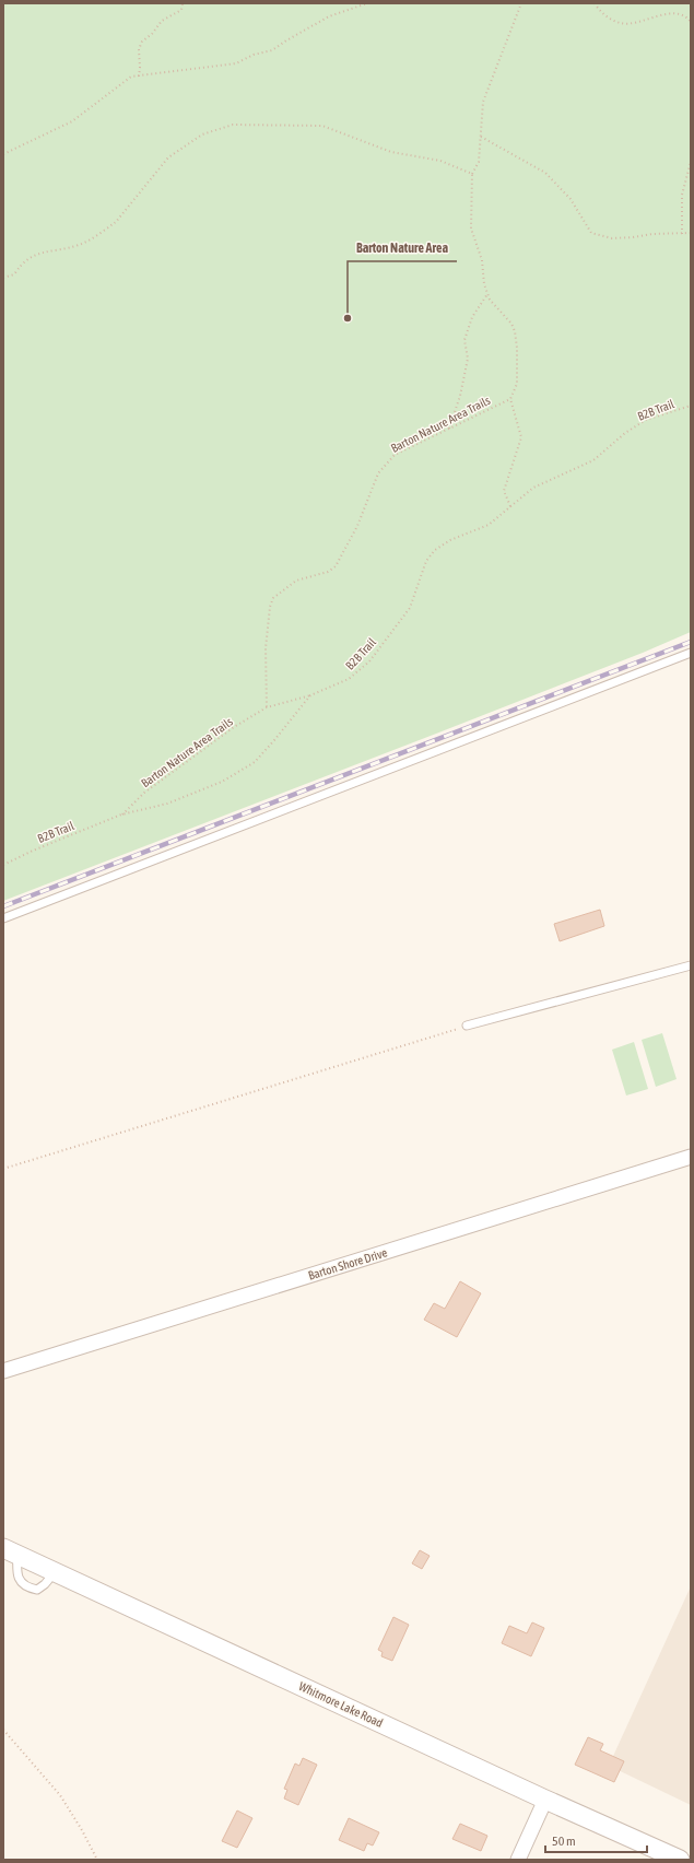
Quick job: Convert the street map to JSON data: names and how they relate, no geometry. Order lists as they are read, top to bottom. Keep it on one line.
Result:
{"streets":{"street":["Barton Shore Drive","Whitmore Lake Road"],"path":["B2B Trail","Barton Nature Area Trails"]},"crossings":[["B2B Trail","Barton Nature Area Trails"]],"places":["Barton Nature Area"],"scale_bar":"50 m"}
